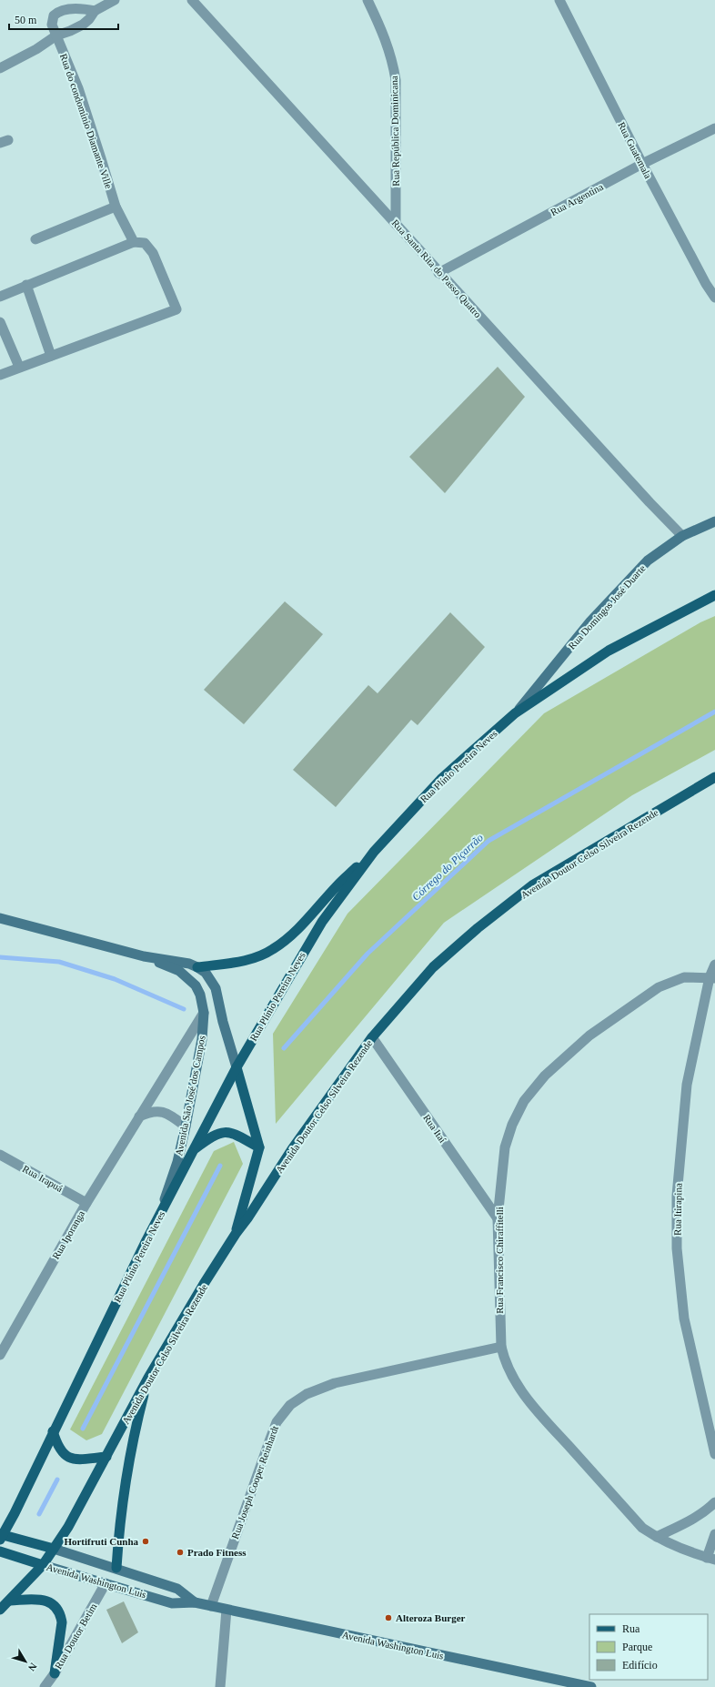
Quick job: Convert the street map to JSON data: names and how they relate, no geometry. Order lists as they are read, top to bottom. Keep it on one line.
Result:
{"streets":{"main road":["Rua Domingos José Duarte","Rua Plínio Pereira Neves","Avenida Doutor Celso Silveira Rezende","Avenida São José dos Campos","Avenida Washington Luis"],"street":["Rua do condominio Diamante Ville","Rua República Dominicana","Rua Guatemala","Rua Argentina","Rua Santa Rita do Passo Quatro","Rua Itaí","Rua Irapuá","Rua Itirapina","Rua Iporanga","Rua Francisco Chiraffitelli","Rua Joseph Cooper Reinhardt","Rua Doutor Betim"]},"crossings":[["Rua República Dominicana","Rua Santa Rita do Passo Quatro"],["Rua Guatemala","Rua Argentina"],["Rua Argentina","Rua Santa Rita do Passo Quatro"],["Rua Santa Rita do Passo Quatro","Rua Domingos José Duarte"],["Rua Domingos José Duarte","Rua Plínio Pereira Neves"],["Rua Plínio Pereira Neves","Avenida São José dos Campos"],["Rua Plínio Pereira Neves","Avenida Washington Luis"],["Avenida Doutor Celso Silveira Rezende","Rua Itaí"],["Avenida Doutor Celso Silveira Rezende","Avenida Washington Luis"],["Avenida São José dos Campos","Rua Iporanga"],["Rua Itaí","Rua Francisco Chiraffitelli"],["Rua Irapuá","Rua Iporanga"],["Rua Itirapina","Rua Francisco Chiraffitelli"],["Rua Francisco Chiraffitelli","Rua Joseph Cooper Reinhardt"],["Rua Joseph Cooper Reinhardt","Avenida Washington Luis"],["Avenida Washington Luis","Rua Doutor Betim"]],"water":["Córrego do Piçarrão"],"places":["Hortifruti Cunha","Prado Fitness","Alteroza Burger"],"legend":["Rua","Parque","Edifício"],"scale_bar":"50 m","north":"bottom right"}
